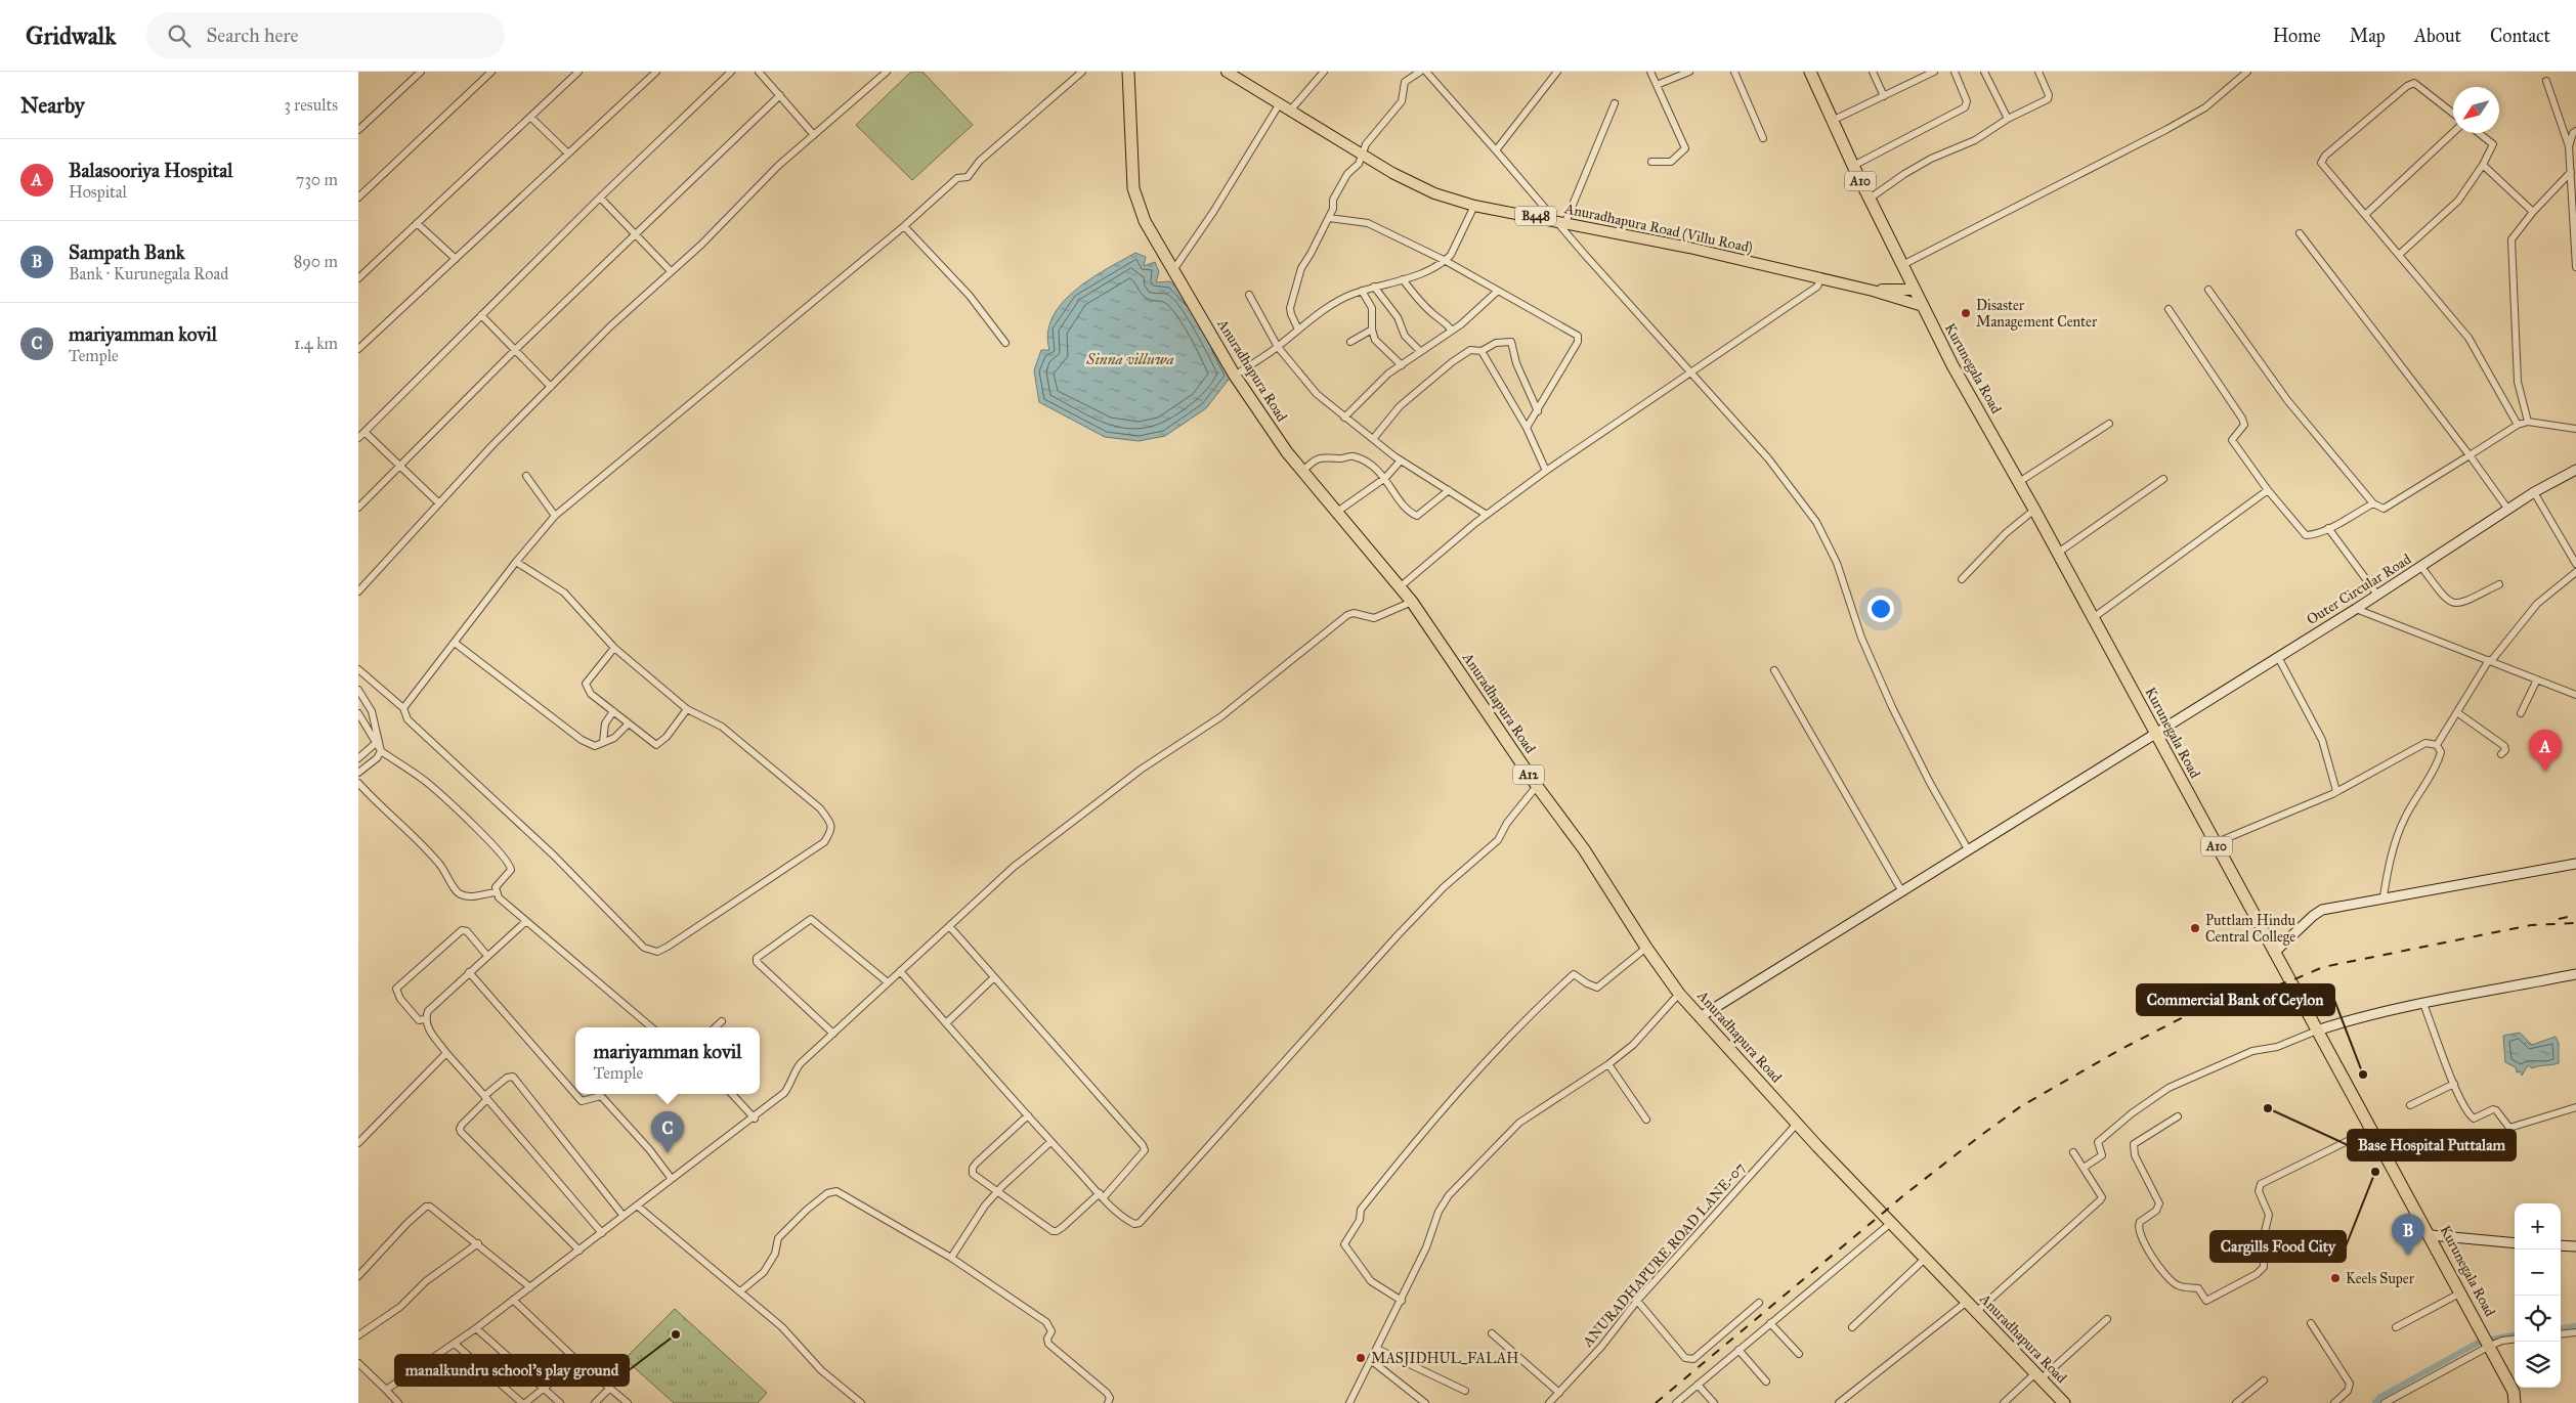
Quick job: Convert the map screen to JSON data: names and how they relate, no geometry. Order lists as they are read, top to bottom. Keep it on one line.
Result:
{"streets":{"highway":["A10","Kurunegala Road","Anuradhapura Road","A12"],"main road":["B448","Anuradhapura Road (Villu Road)"],"street":["Outer Circular Road","ANURADHAPURE ROAD LANE-07"]},"crossings":[["Anuradhapura Road (Villu Road)","Kurunegala Road"],["Kurunegala Road","Outer Circular Road"],["Anuradhapura Road","Outer Circular Road"],["Anuradhapura Road","ANURADHAPURE ROAD LANE-07"]],"water":["Sinna villuwa"],"places":["Disaster Management Center","Puttlam Hindu Central College","Commercial Bank of Ceylon","Base Hospital Puttalam","Cargills Food City","Keels Super","manalkundru school's play ground","MASJIDHUL_FALAH"],"north":"bottom left","page":{"header":"Gridwalk","search":"Search here","nav":["Home","Map","About","Contact"],"heading":["Nearby","3 results"],"list":[{"mark":"A","name":"Balasooriya Hospital","note":"Hospital","value":"730 m"},{"mark":"B","name":"Sampath Bank","note":"Bank · Kurunegala Road","value":"890 m"},{"mark":"C","name":"mariyamman kovil","note":"Temple","value":"1.4 km"}],"pins":["A","C","B"],"popup":["mariyamman kovil","Temple"],"map_buttons":["+","−"]}}
